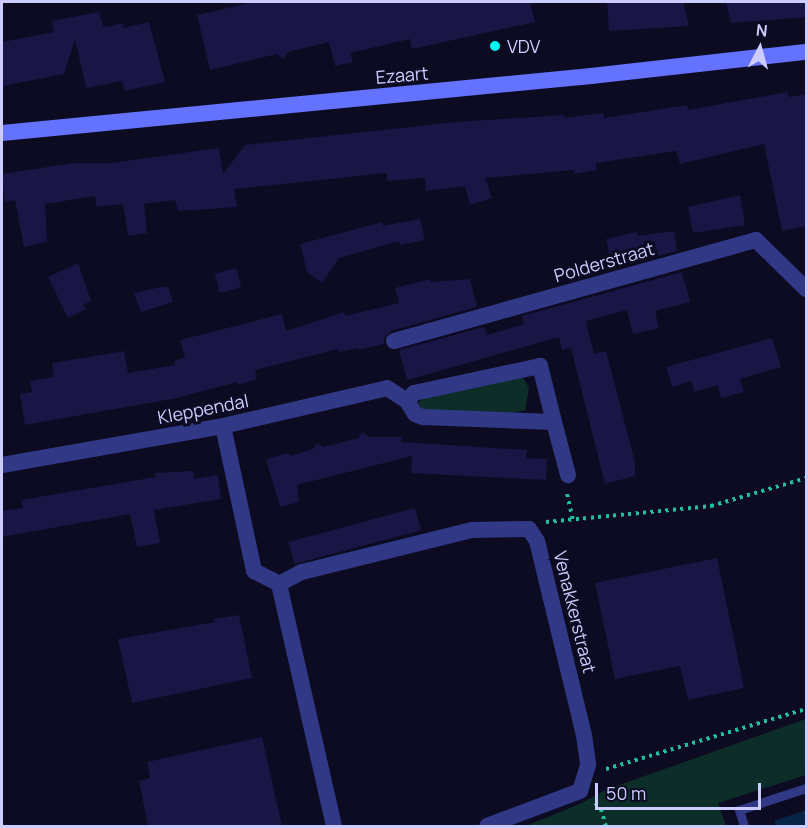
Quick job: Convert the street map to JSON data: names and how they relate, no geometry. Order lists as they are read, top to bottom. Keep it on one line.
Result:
{"streets":{"main road":["Ezaart"],"street":["Polderstraat","Kleppendal","Venakkerstraat"]},"places":["VDV"],"scale_bar":"50 m","north":"top"}
